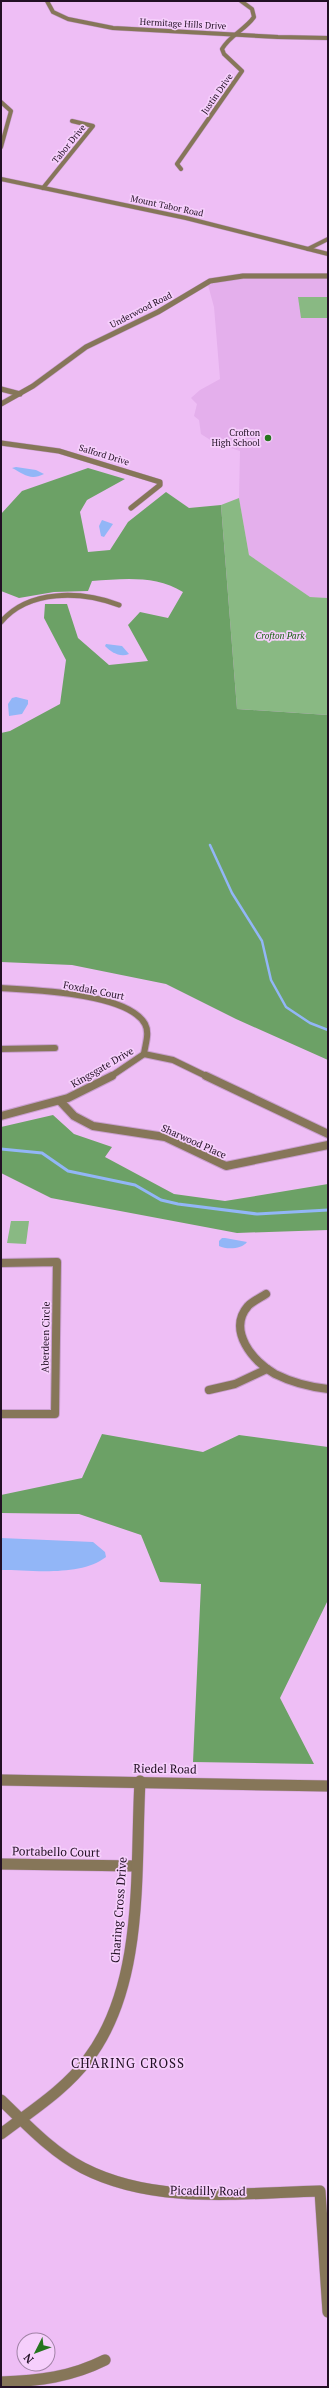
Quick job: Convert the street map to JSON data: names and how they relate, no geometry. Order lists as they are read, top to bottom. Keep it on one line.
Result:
{"streets":{"street":["Hermitage Hills Drive","Justin Drive","Tabor Drive","Mount Tabor Road","Underwood Road","Salford Drive","Foxdale Court","Kingsgate Drive","Sharwood Place","Aberdeen Circle","Riedel Road","Portabello Court","Charing Cross Drive","Picadilly Road"]},"crossings":[["Hermitage Hills Drive","Justin Drive"],["Tabor Drive","Mount Tabor Road"],["Foxdale Court","Kingsgate Drive"],["Kingsgate Drive","Sharwood Place"],["Riedel Road","Charing Cross Drive"],["Portabello Court","Charing Cross Drive"],["Charing Cross Drive","Picadilly Road"]],"districts":["CHARING CROSS"],"parks":["Crofton Park"],"places":["Crofton High School"],"north":"bottom left"}
